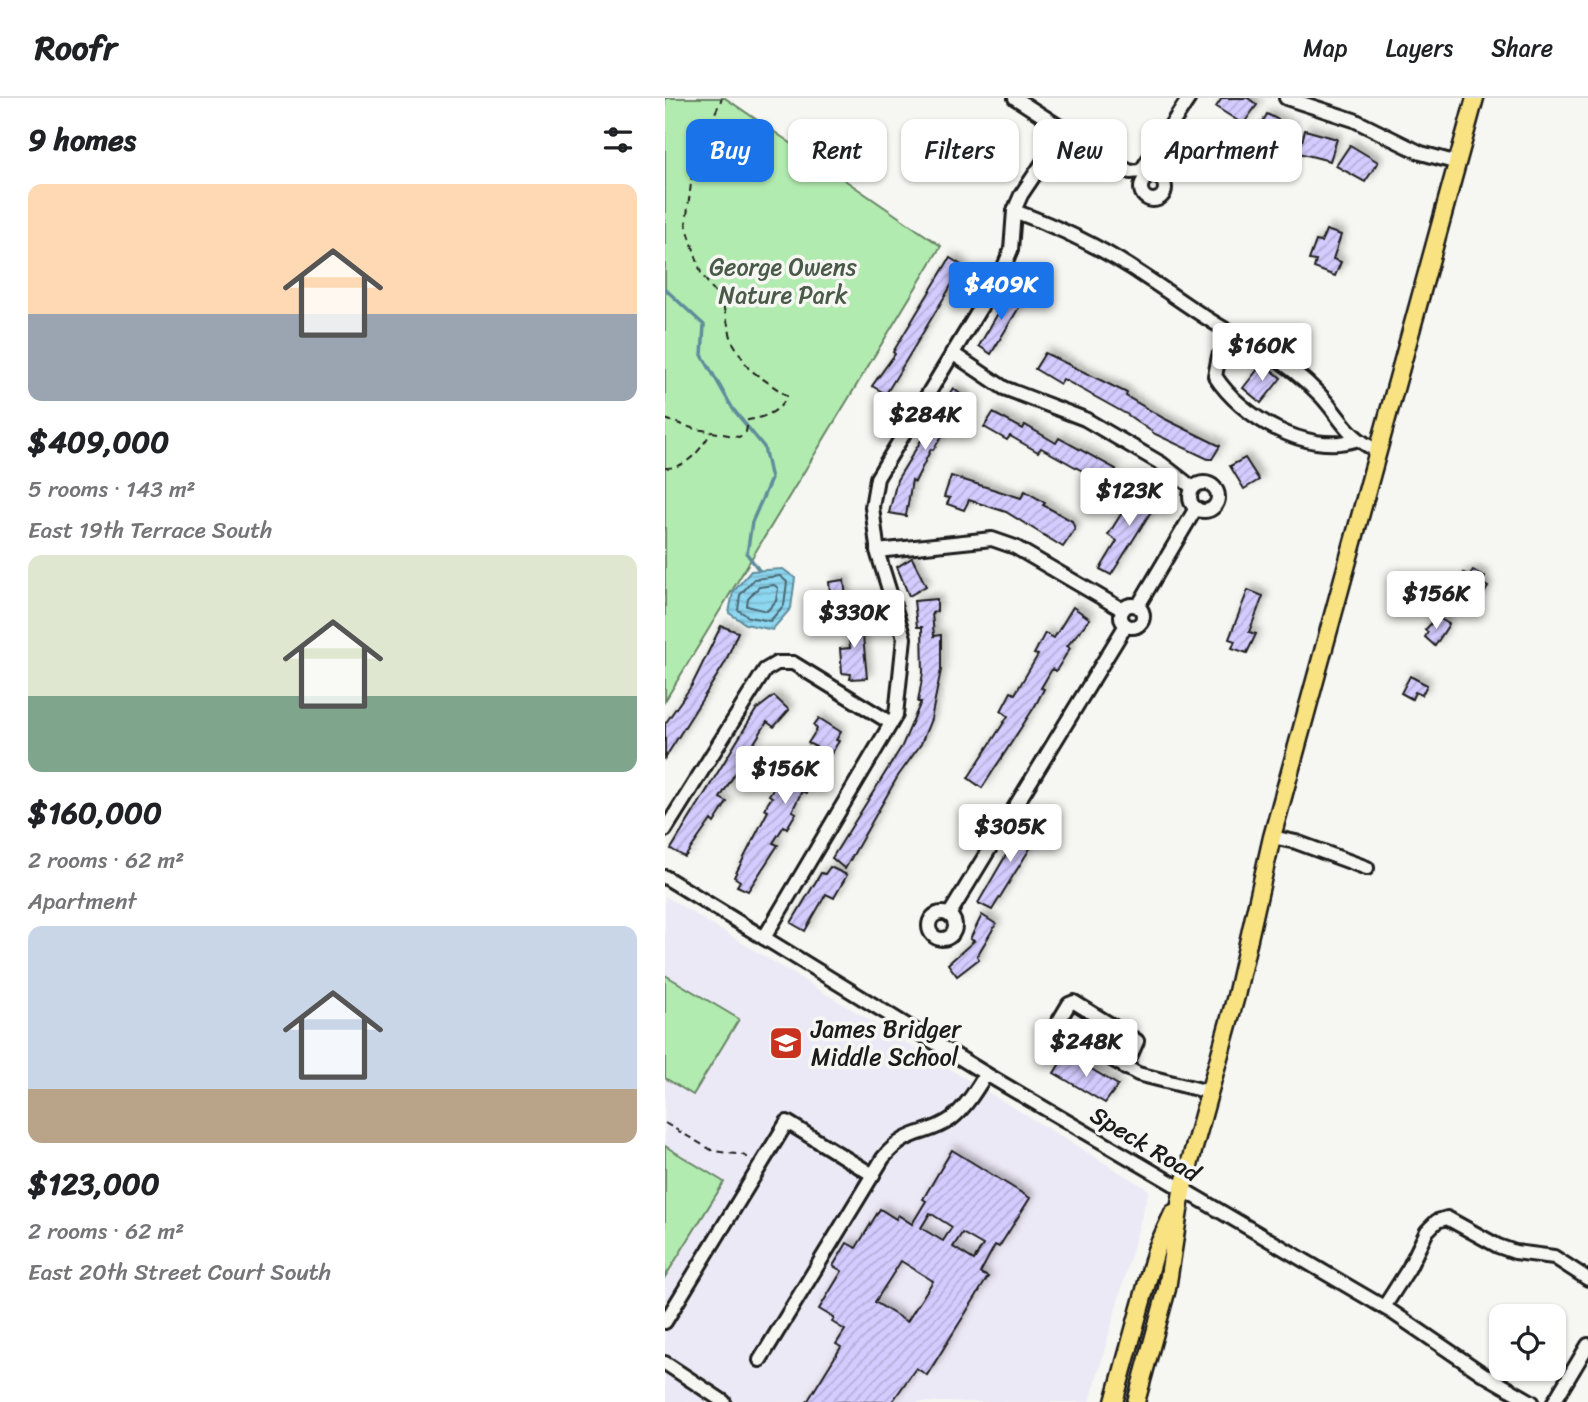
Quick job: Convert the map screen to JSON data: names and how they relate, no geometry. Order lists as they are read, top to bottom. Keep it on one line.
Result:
{"streets":{"street":["Speck Road"]},"parks":["George Owens Nature Park"],"places":{"school or university":["James Bridger Middle School"]},"page":{"header":"Roofr","nav":["Map","Layers","Share"],"heading":"9 homes","chip":["Buy","Rent","Filters","New","Apartment"],"list":[{"name":"$409,000","note":"5 rooms · 143 m² · East 19th Terrace South"},{"name":"$160,000","note":"2 rooms · 62 m² · Apartment"},{"name":"$123,000","note":"2 rooms · 62 m² · East 20th Street Court South"}],"price":["$409K","$160K","$284K","$123K","$156K","$330K","$156K","$305K","$248K"]}}
